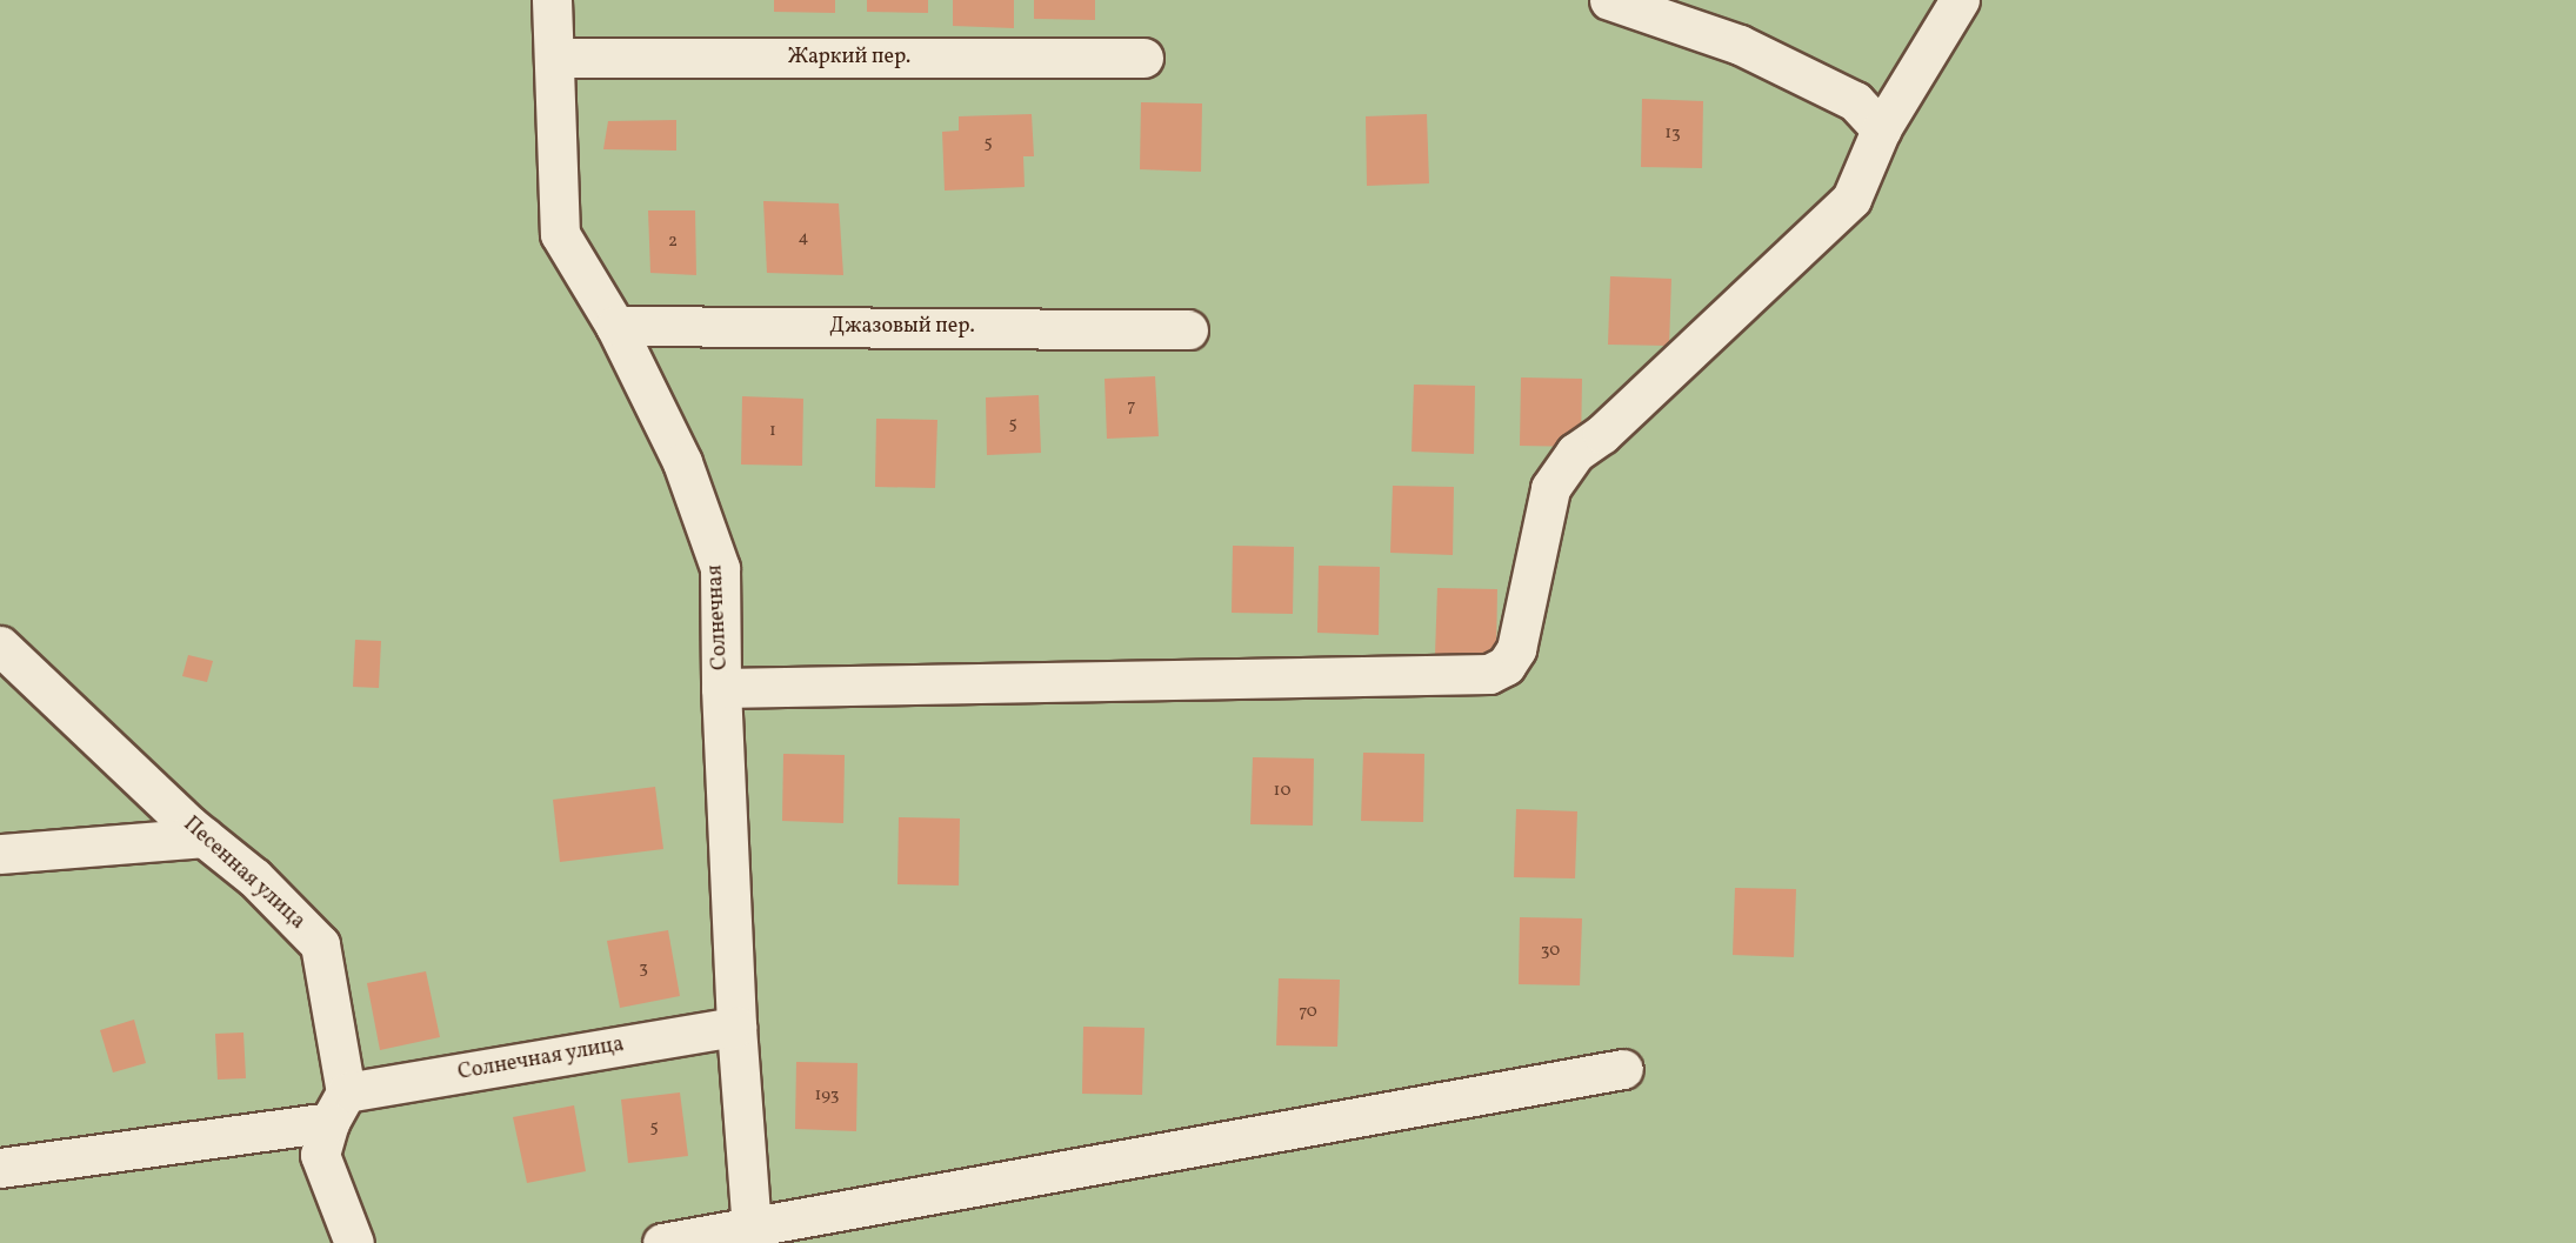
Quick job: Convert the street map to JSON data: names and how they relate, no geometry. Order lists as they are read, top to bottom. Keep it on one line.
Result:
{"streets":{"street":["Жаркий пер.","Джазовый пер.","Солнечная","Песенная улица","Солнечная улица"]},"crossings":[["Жаркий пер.","Солнечная"],["Джазовый пер.","Солнечная"],["Солнечная","Солнечная улица"],["Песенная улица","Солнечная улица"]],"house_numbers":["13","5","4","2","7","5","1","10","30","3","70","193","5"]}
